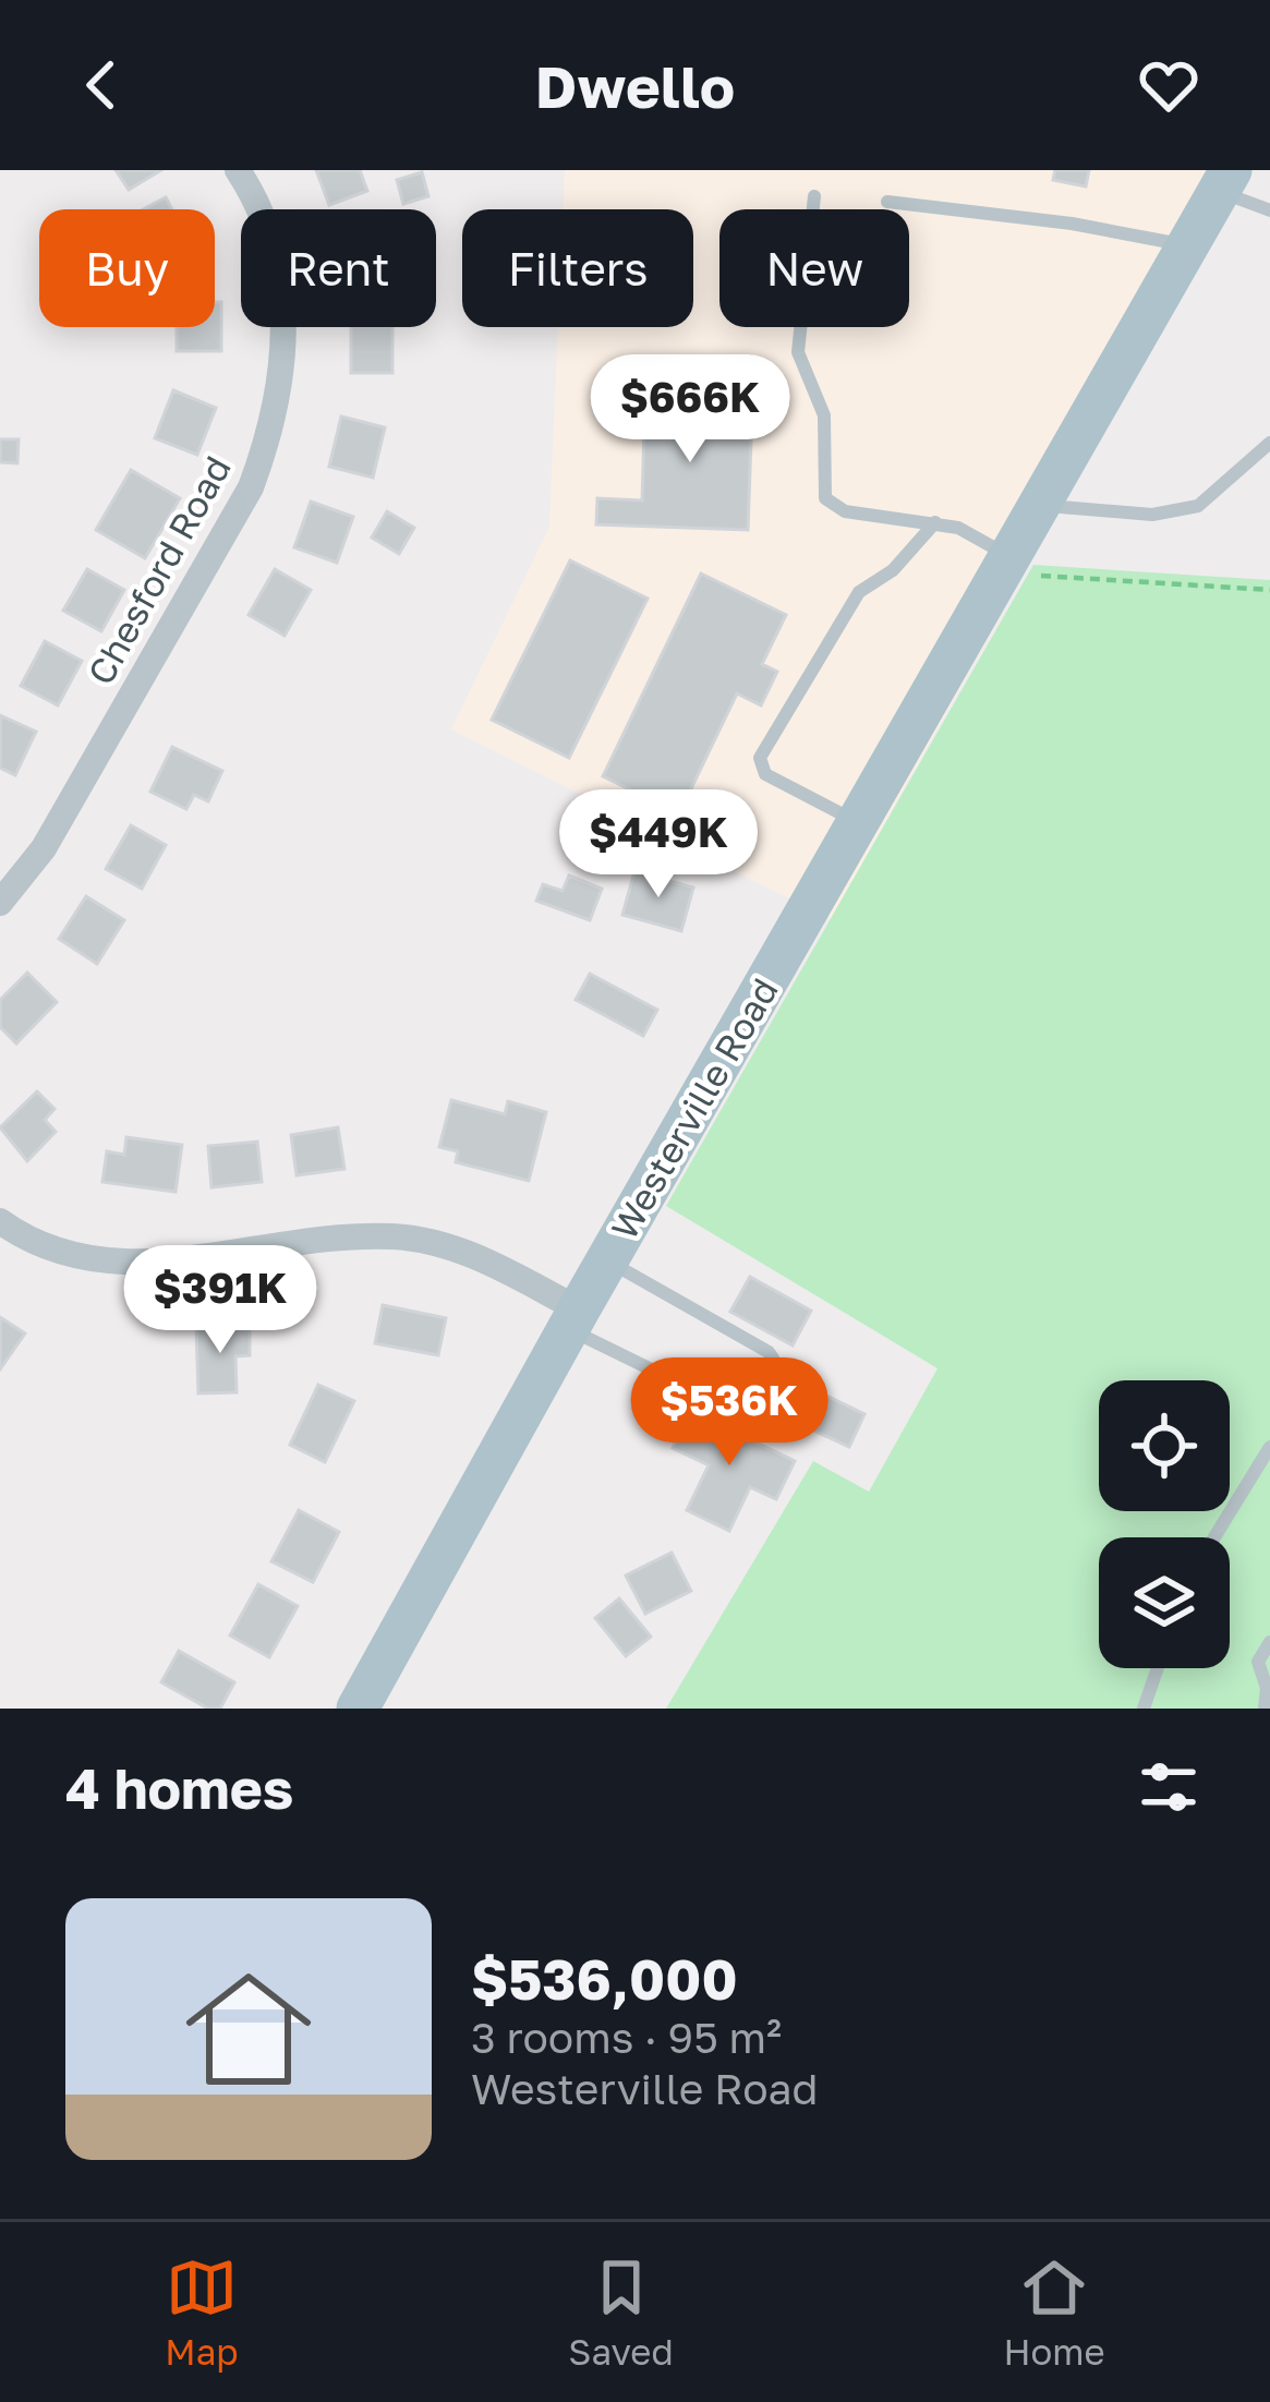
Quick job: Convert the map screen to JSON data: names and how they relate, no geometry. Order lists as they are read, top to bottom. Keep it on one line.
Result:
{"streets":{"main road":["Westerville Road"],"street":["Chesford Road"]},"page":{"header":"Dwello","chip":["Buy","Rent","Filters","New"],"price":["$666K","$449K","$391K","$536K"],"heading":"4 homes","list":[{"name":"$536,000","note":"3 rooms · 95 m² · Westerville Road"}],"tabs":["Map","Saved","Home"]}}
